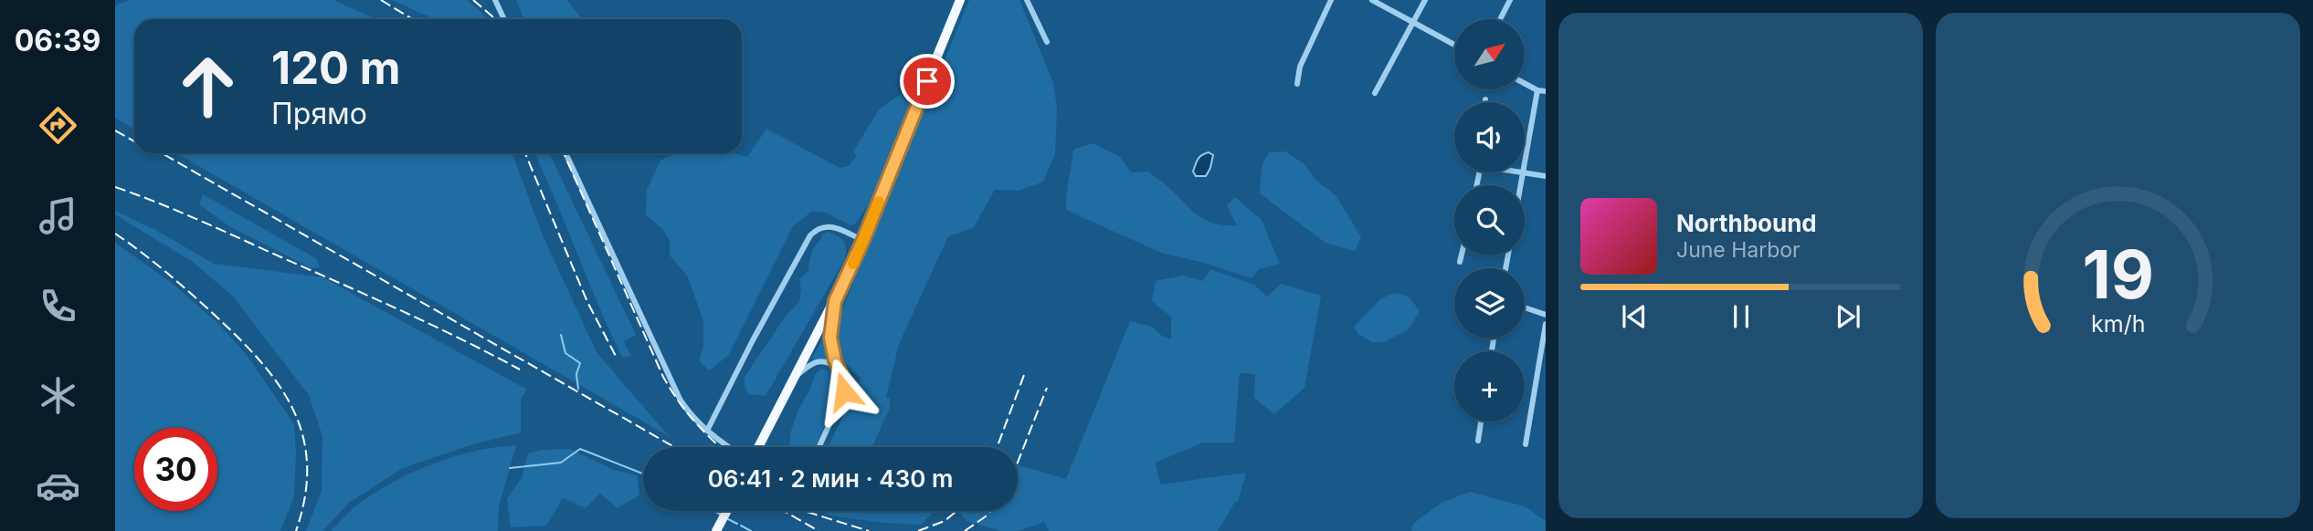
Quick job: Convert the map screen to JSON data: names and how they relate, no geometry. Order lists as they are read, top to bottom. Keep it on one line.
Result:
{"north":"top right","page":{"tabs":"06:39","map_buttons":"+","turn":["120 m","Прямо"],"song":["Northbound","June Harbor"],"limit":"30","trip":"06:41 · 2 мин · 430 m","gauge":["19","km/h"]}}
